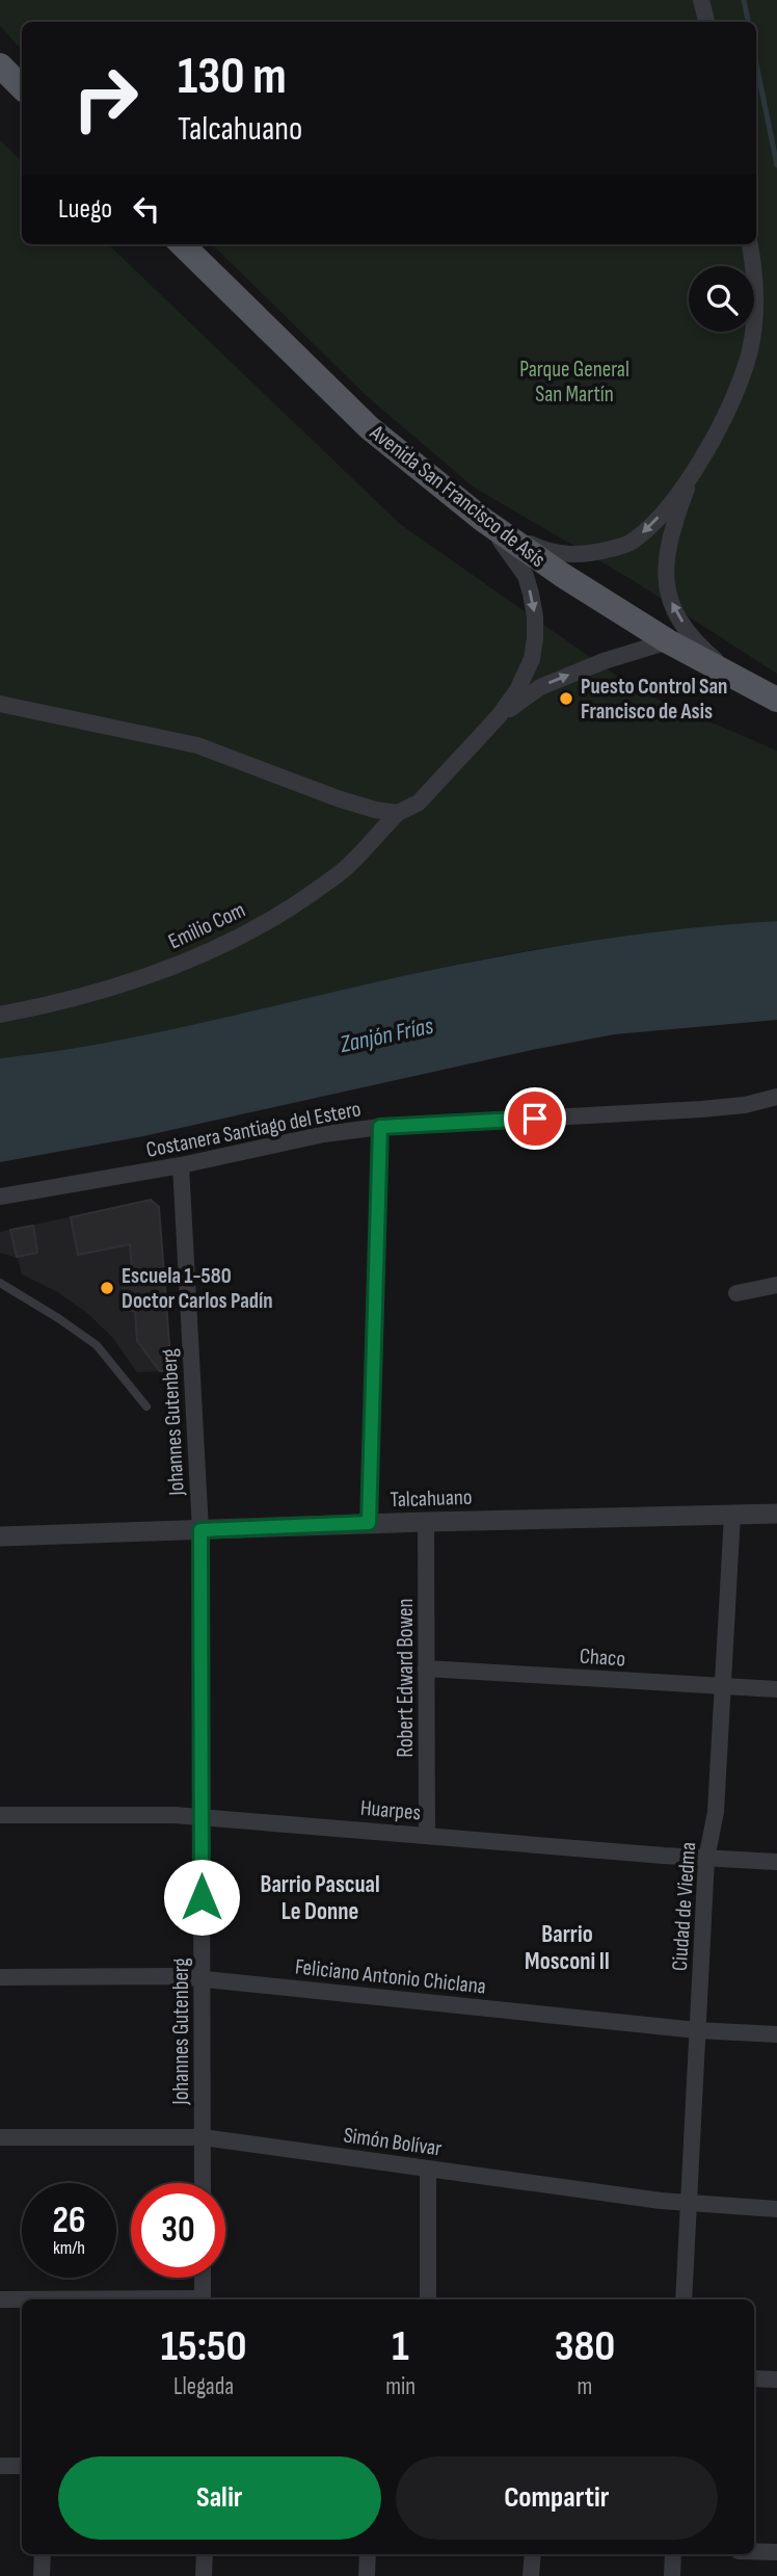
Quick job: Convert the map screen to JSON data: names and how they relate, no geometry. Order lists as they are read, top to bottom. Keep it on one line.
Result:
{"streets":{"main road":["Avenida San Francisco de Asís"],"street":["Emilio Com","Costanera Santiago del Estero","Johannes Gutenberg","Talcahuano","Chaco","Robert Edward Bowen","Huarpes","Ciudad de Viedma","Feliciano Antonio Chiclana","Simón Bolívar"]},"crossings":[["Costanera Santiago del Estero","Johannes Gutenberg"],["Johannes Gutenberg","Talcahuano"],["Johannes Gutenberg","Huarpes"],["Johannes Gutenberg","Feliciano Antonio Chiclana"],["Johannes Gutenberg","Simón Bolívar"],["Talcahuano","Robert Edward Bowen"],["Talcahuano","Ciudad de Viedma"],["Chaco","Robert Edward Bowen"],["Chaco","Ciudad de Viedma"],["Robert Edward Bowen","Huarpes"],["Huarpes","Ciudad de Viedma"],["Ciudad de Viedma","Feliciano Antonio Chiclana"],["Ciudad de Viedma","Simón Bolívar"]],"districts":["Barrio Pascual Le Donne","Barrio Mosconi II"],"water":["Zanjón Frías"],"parks":["Parque General San Martín"],"places":["Puesto Control San Francisco de Asis","Escuela 1-580 Doctor Carlos Padín"],"page":{"turn":["130 m","Talcahuano"],"then":"Luego","speed":"26 km/h","limit":"30","eta":["15:50","Llegada","1","min","380","m"],"buttons":["Salir","Compartir"]}}
